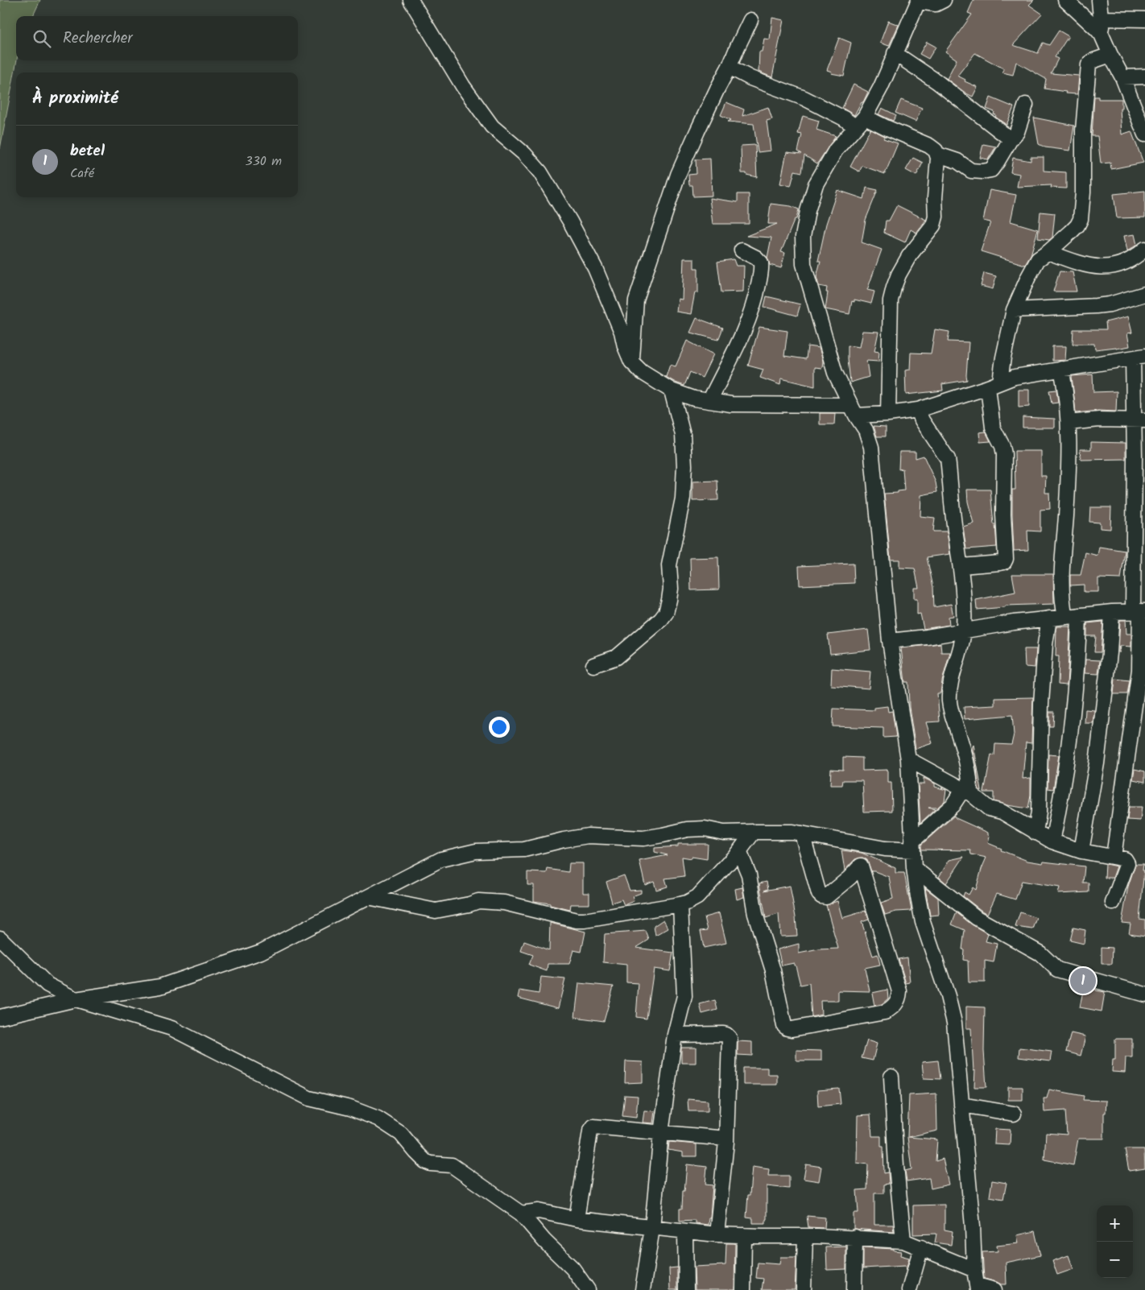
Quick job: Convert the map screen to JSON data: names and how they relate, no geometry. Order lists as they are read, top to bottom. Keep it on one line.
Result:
{"page":{"search":"Rechercher","heading":"À proximité","list":[{"mark":"1","name":"betel","note":"Café","value":"330 m"}],"pins":"1","map_buttons":["+","−"]}}
